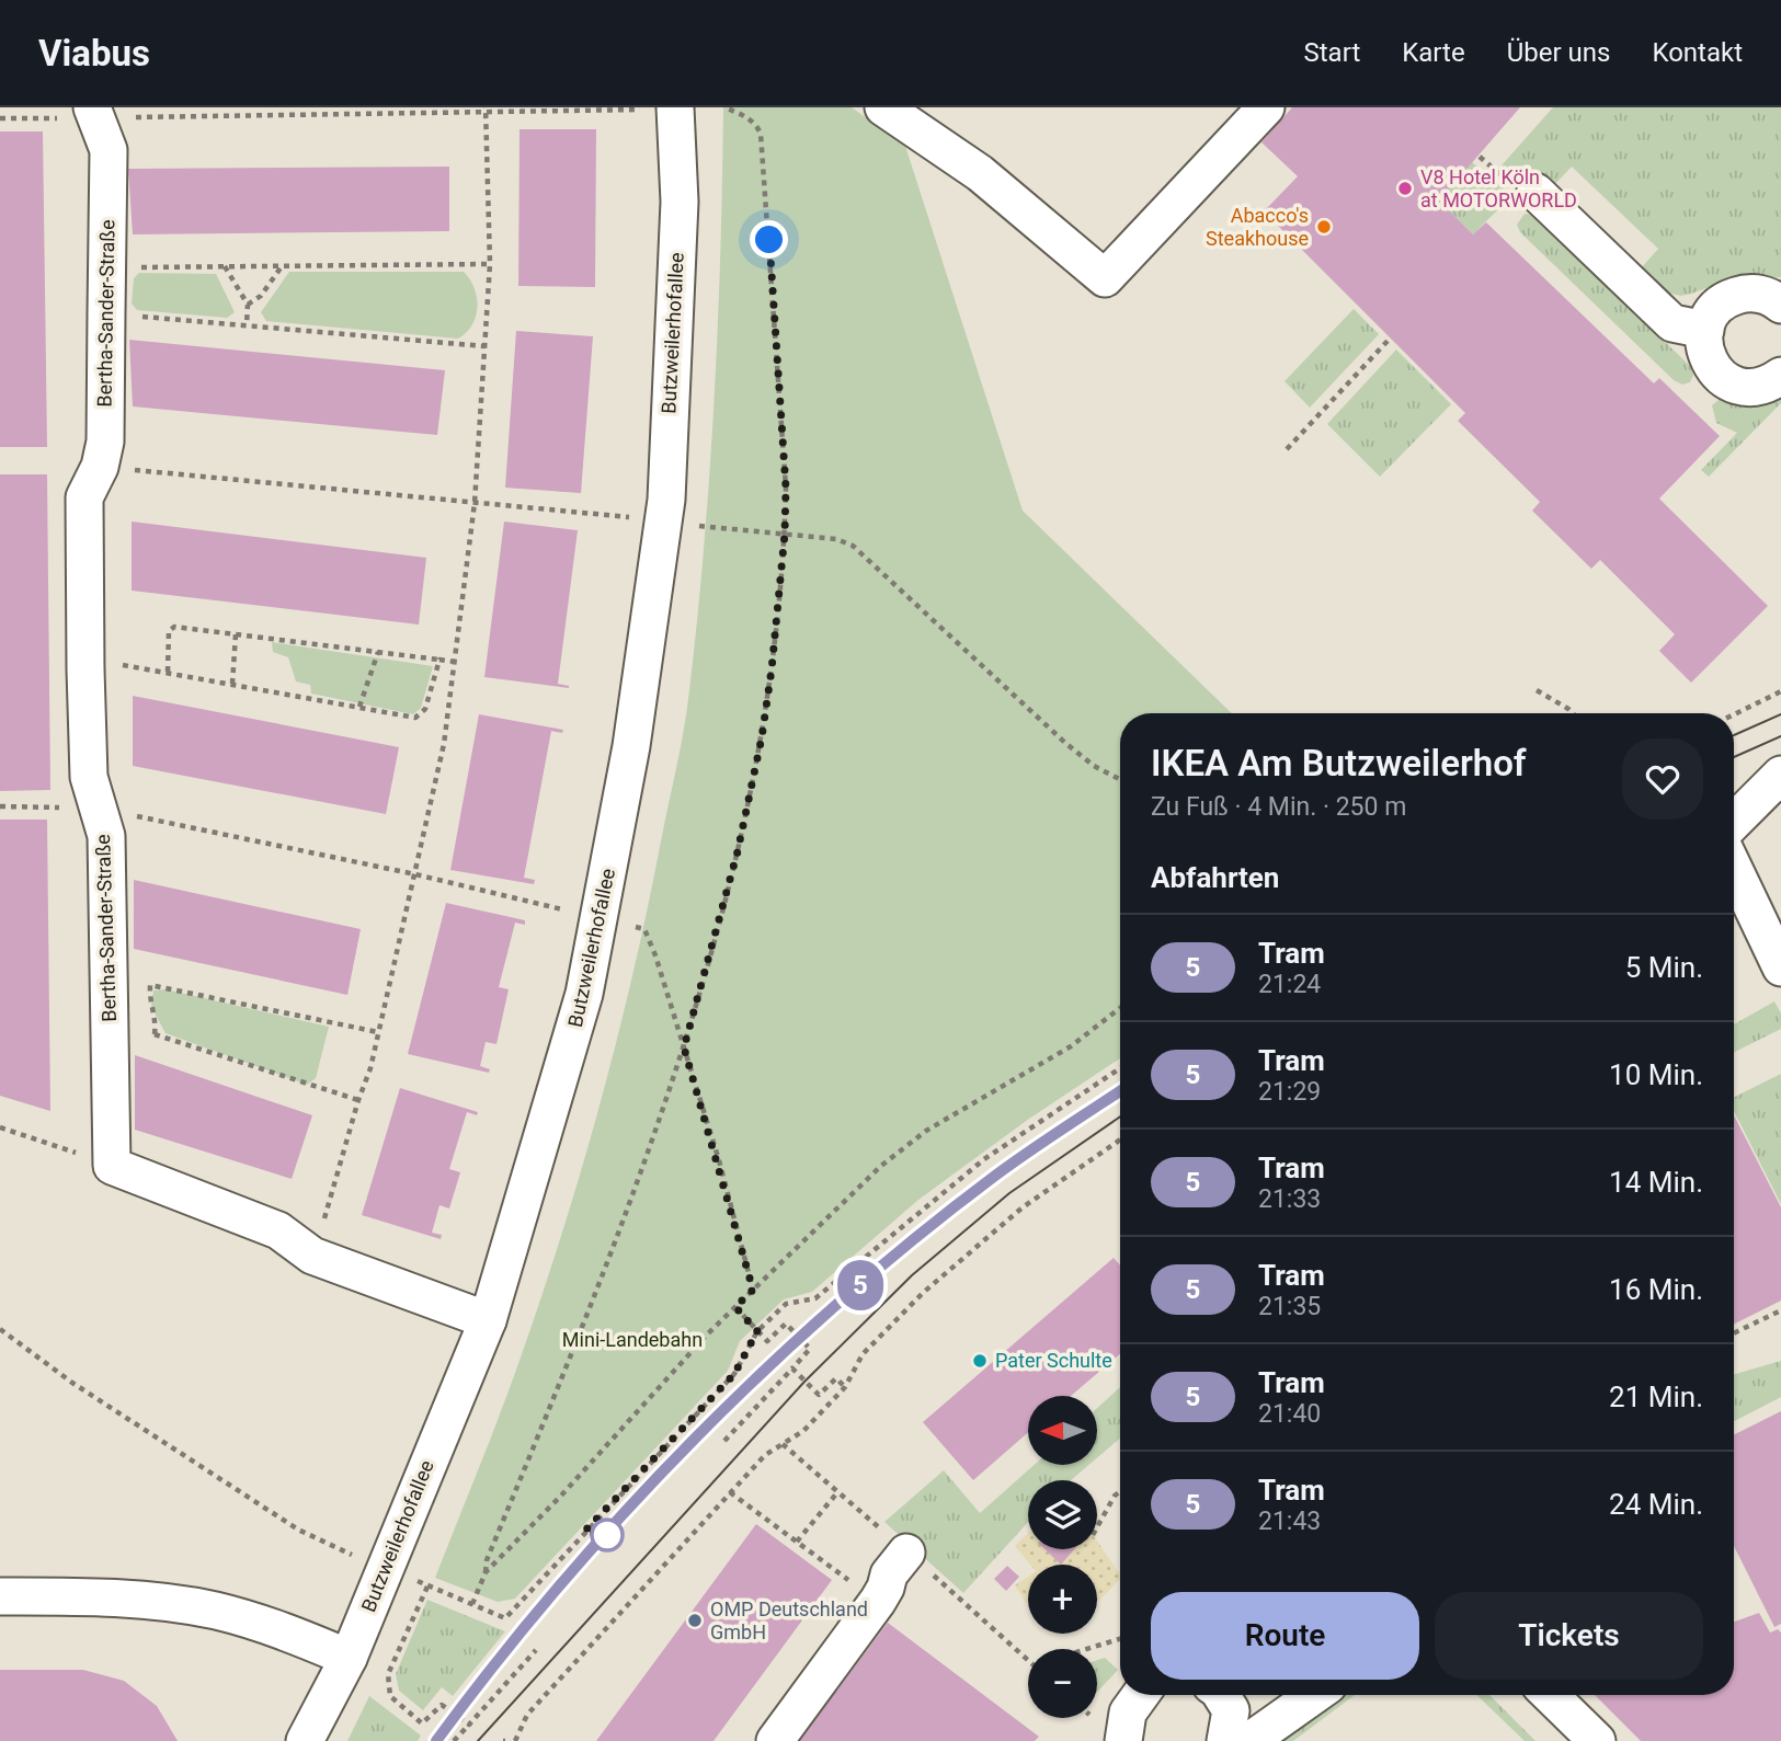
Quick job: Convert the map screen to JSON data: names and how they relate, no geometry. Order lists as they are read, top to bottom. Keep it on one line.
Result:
{"streets":{"street":["Bertha-Sander-Straße","Butzweilerhofallee"]},"parks":["Mini-Landebahn"],"places":["V8 Hotel Köln at MOTORWORLD","Abacco's Steakhouse","Pater Schulte","OMP Deutschland GmbH"],"lines":["tram line 5"],"north":"left","page":{"header":"Viabus","nav":["Start","Karte","Über uns","Kontakt"],"on_map":"5","heading":[["IKEA Am Butzweilerhof","Zu Fuß · 4 Min. · 250 m"],"Abfahrten"],"list":[{"mark":"5","name":"Tram","note":"21:24","value":"5 Min."},{"mark":"5","name":"Tram","note":"21:29","value":"10 Min."},{"mark":"5","name":"Tram","note":"21:33","value":"14 Min."},{"mark":"5","name":"Tram","note":"21:35","value":"16 Min."},{"mark":"5","name":"Tram","note":"21:40","value":"21 Min."},{"mark":"5","name":"Tram","note":"21:43","value":"24 Min."}],"map_buttons":["+","−"],"buttons":["Route","Tickets"]}}
